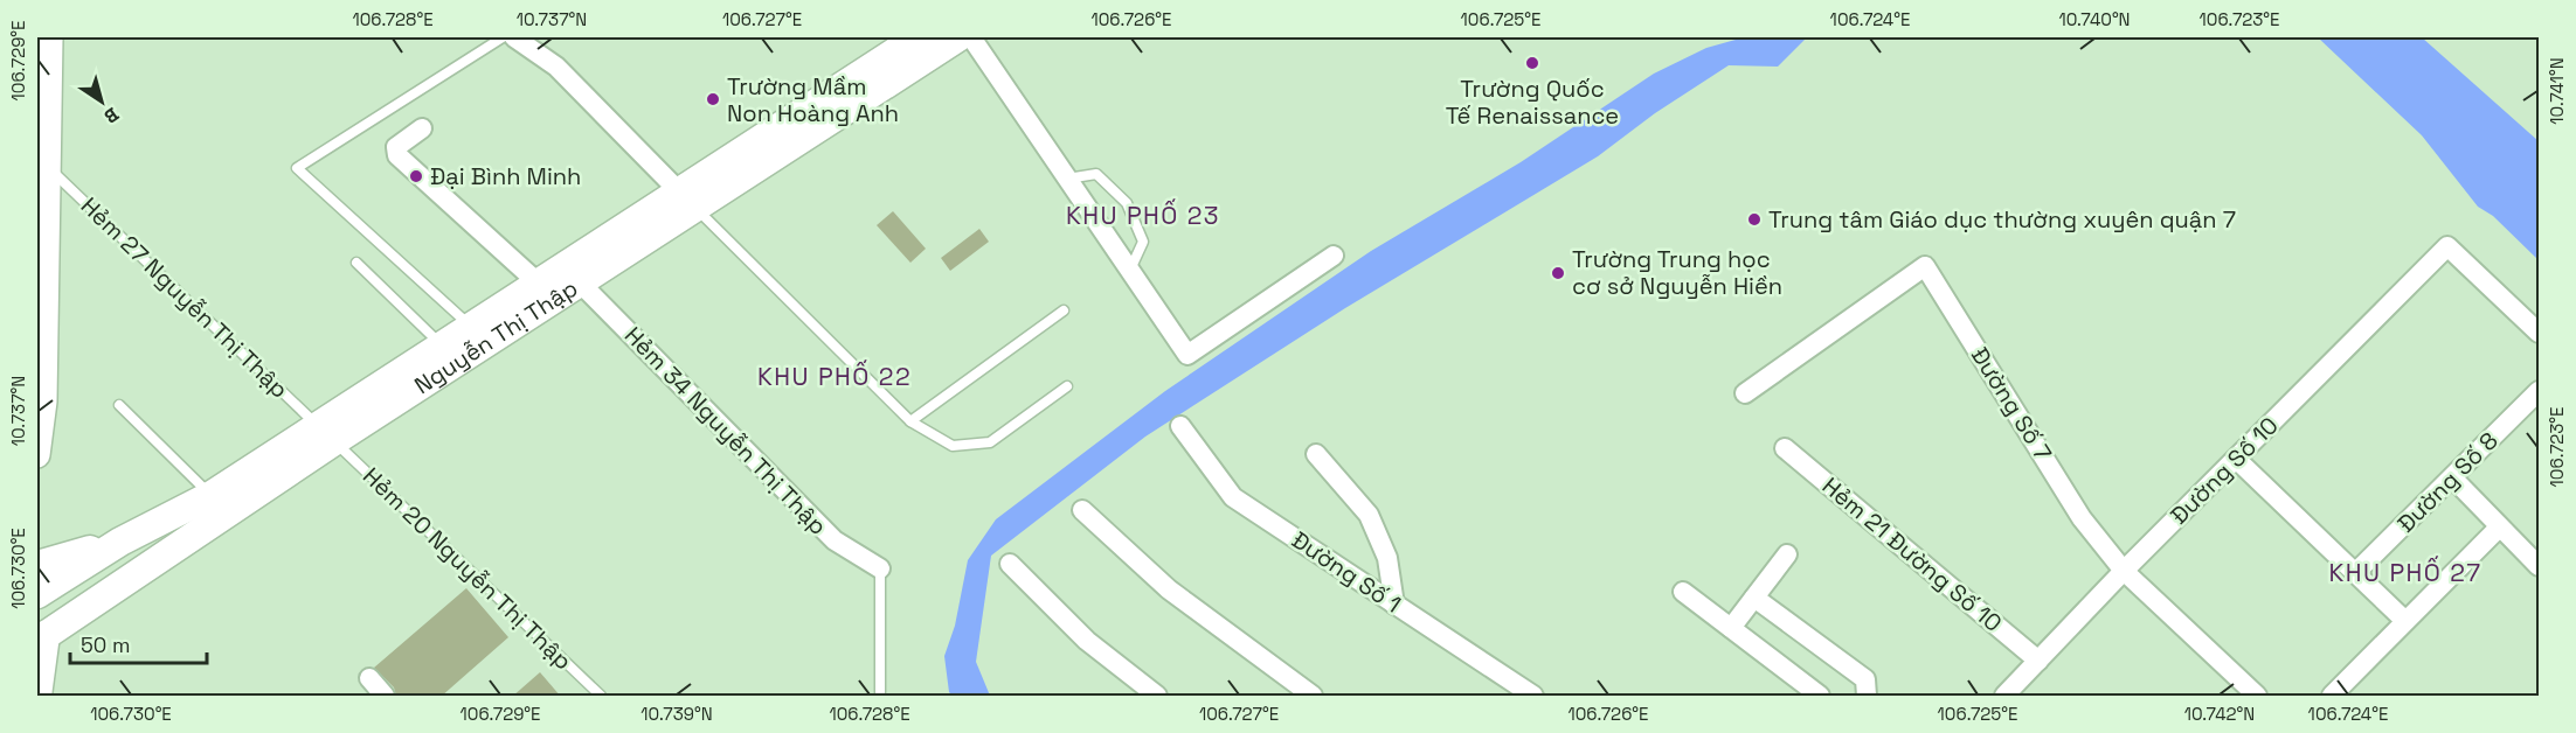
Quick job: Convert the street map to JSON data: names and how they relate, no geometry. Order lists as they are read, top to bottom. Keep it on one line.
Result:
{"streets":{"main road":["Nguyễn Thị Thập"],"street":["Đường Số 7","Hẻm 34 Nguyễn Thị Thập","Đường Số 10","Đường Số 8","Hẻm 21 Đường Số 10","Đường Số 1"],"lane":["Hẻm 27 Nguyễn Thị Thập","Hẻm 20 Nguyễn Thị Thập"]},"crossings":[["Hẻm 27 Nguyễn Thị Thập","Nguyễn Thị Thập"],["Hẻm 27 Nguyễn Thị Thập","Hẻm 20 Nguyễn Thị Thập"],["Nguyễn Thị Thập","Hẻm 34 Nguyễn Thị Thập"],["Nguyễn Thị Thập","Hẻm 20 Nguyễn Thị Thập"],["Đường Số 7","Đường Số 10"],["Đường Số 10","Hẻm 21 Đường Số 10"]],"districts":["KHU PHỐ 23","KHU PHỐ 22","KHU PHỐ 27"],"places":["Trường Quốc Tế Renaissance","Trường Mầm Non Hoàng Anh","Đại Bình Minh","Trung tâm Giáo dục thường xuyên quận 7","Trường Trung học cơ sở Nguyễn Hiền"],"scale_bar":"50 m","north":"bottom right","coordinates":["106.728°E","10.737°N","106.727°E","106.726°E","106.725°E","106.724°E","10.740°N","106.723°E","106.729°E","10.741°N","106.730°E","10.739°N","10.742°N"]}
